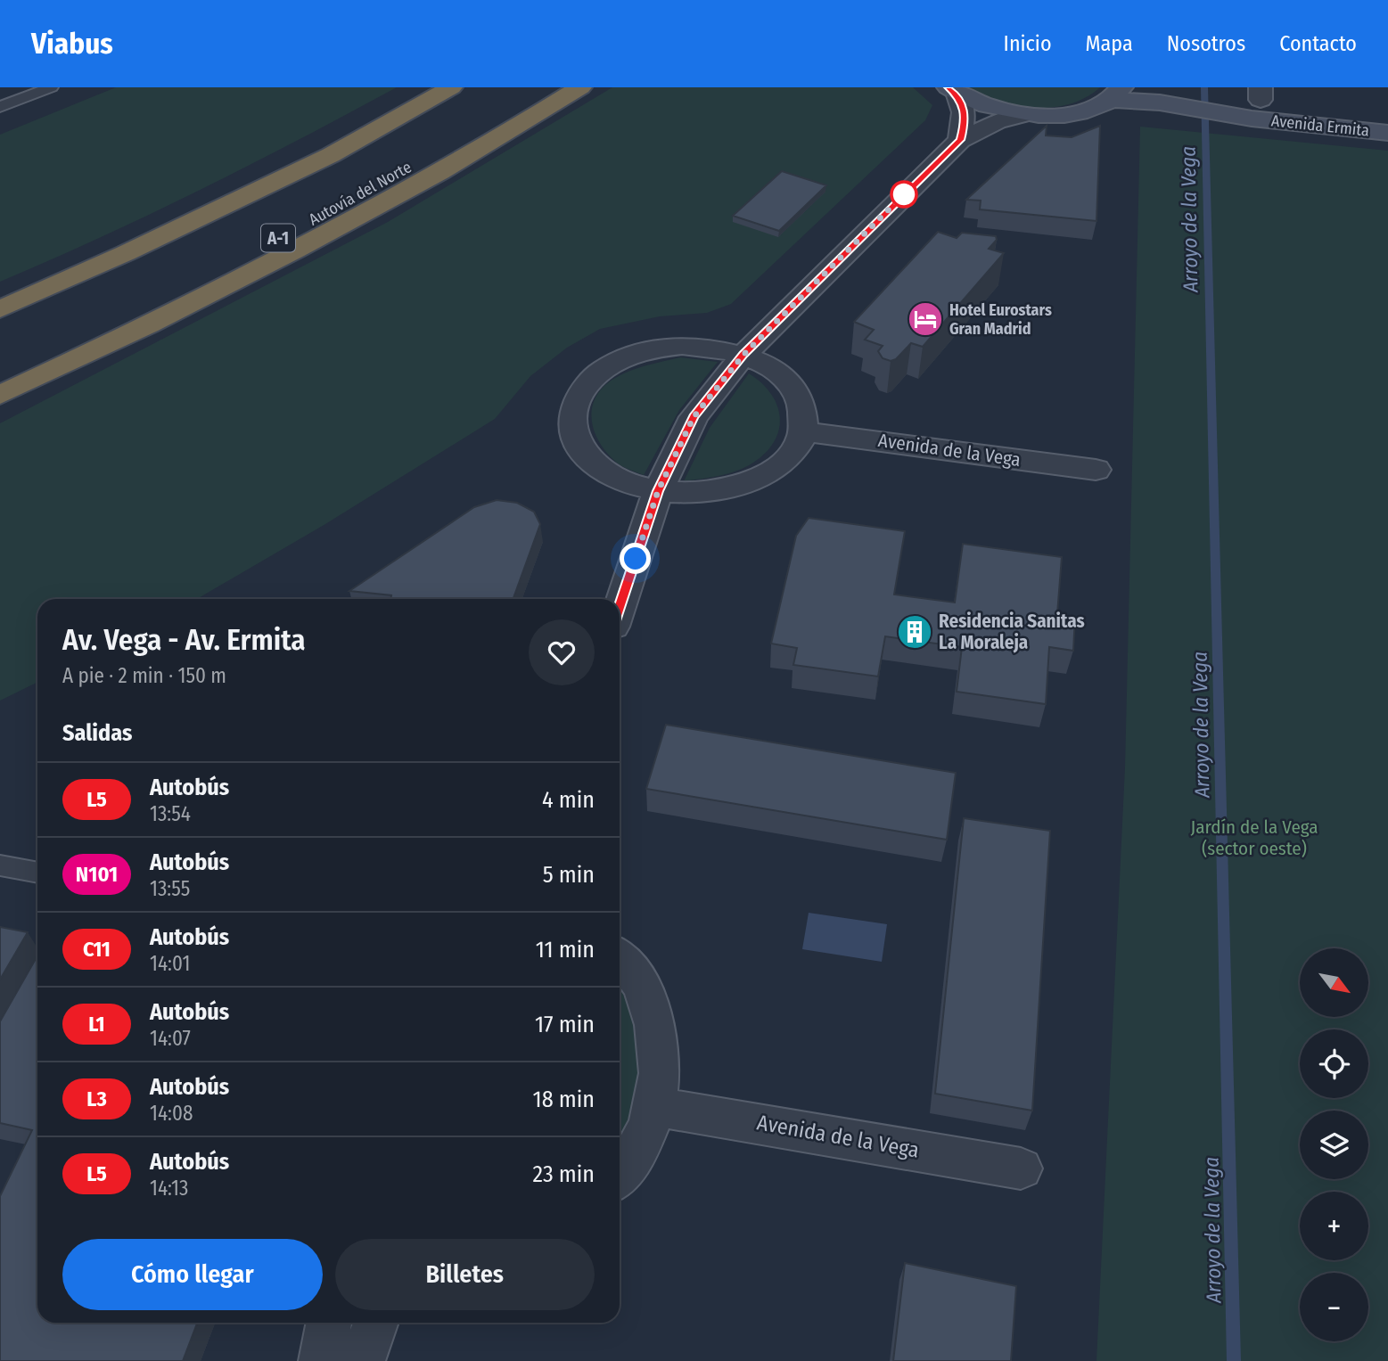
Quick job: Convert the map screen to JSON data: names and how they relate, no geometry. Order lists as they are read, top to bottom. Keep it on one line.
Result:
{"streets":{"highway":["Autovía del Norte","A-1"],"street":["Avenida Ermita","Avenida de la Vega"]},"water":["Arroyo de la Vega"],"parks":["Jardín de la Vega (sector oeste)"],"places":{"hotel":["Hotel Eurostars Gran Madrid"],"building":["Residencia Sanitas La Moraleja"]},"lines":["bus line L5"],"north":"bottom right","page":{"header":"Viabus","nav":["Inicio","Mapa","Nosotros","Contacto"],"heading":[["Av. Vega - Av. Ermita","A pie · 2 min · 150 m"],"Salidas"],"list":[{"mark":"L5","name":"Autobús","note":"13:54","value":"4 min"},{"mark":"N101","name":"Autobús","note":"13:55","value":"5 min"},{"mark":"C11","name":"Autobús","note":"14:01","value":"11 min"},{"mark":"L1","name":"Autobús","note":"14:07","value":"17 min"},{"mark":"L3","name":"Autobús","note":"14:08","value":"18 min"},{"mark":"L5","name":"Autobús","note":"14:13","value":"23 min"}],"map_buttons":["+","−"],"buttons":["Cómo llegar","Billetes"]}}
